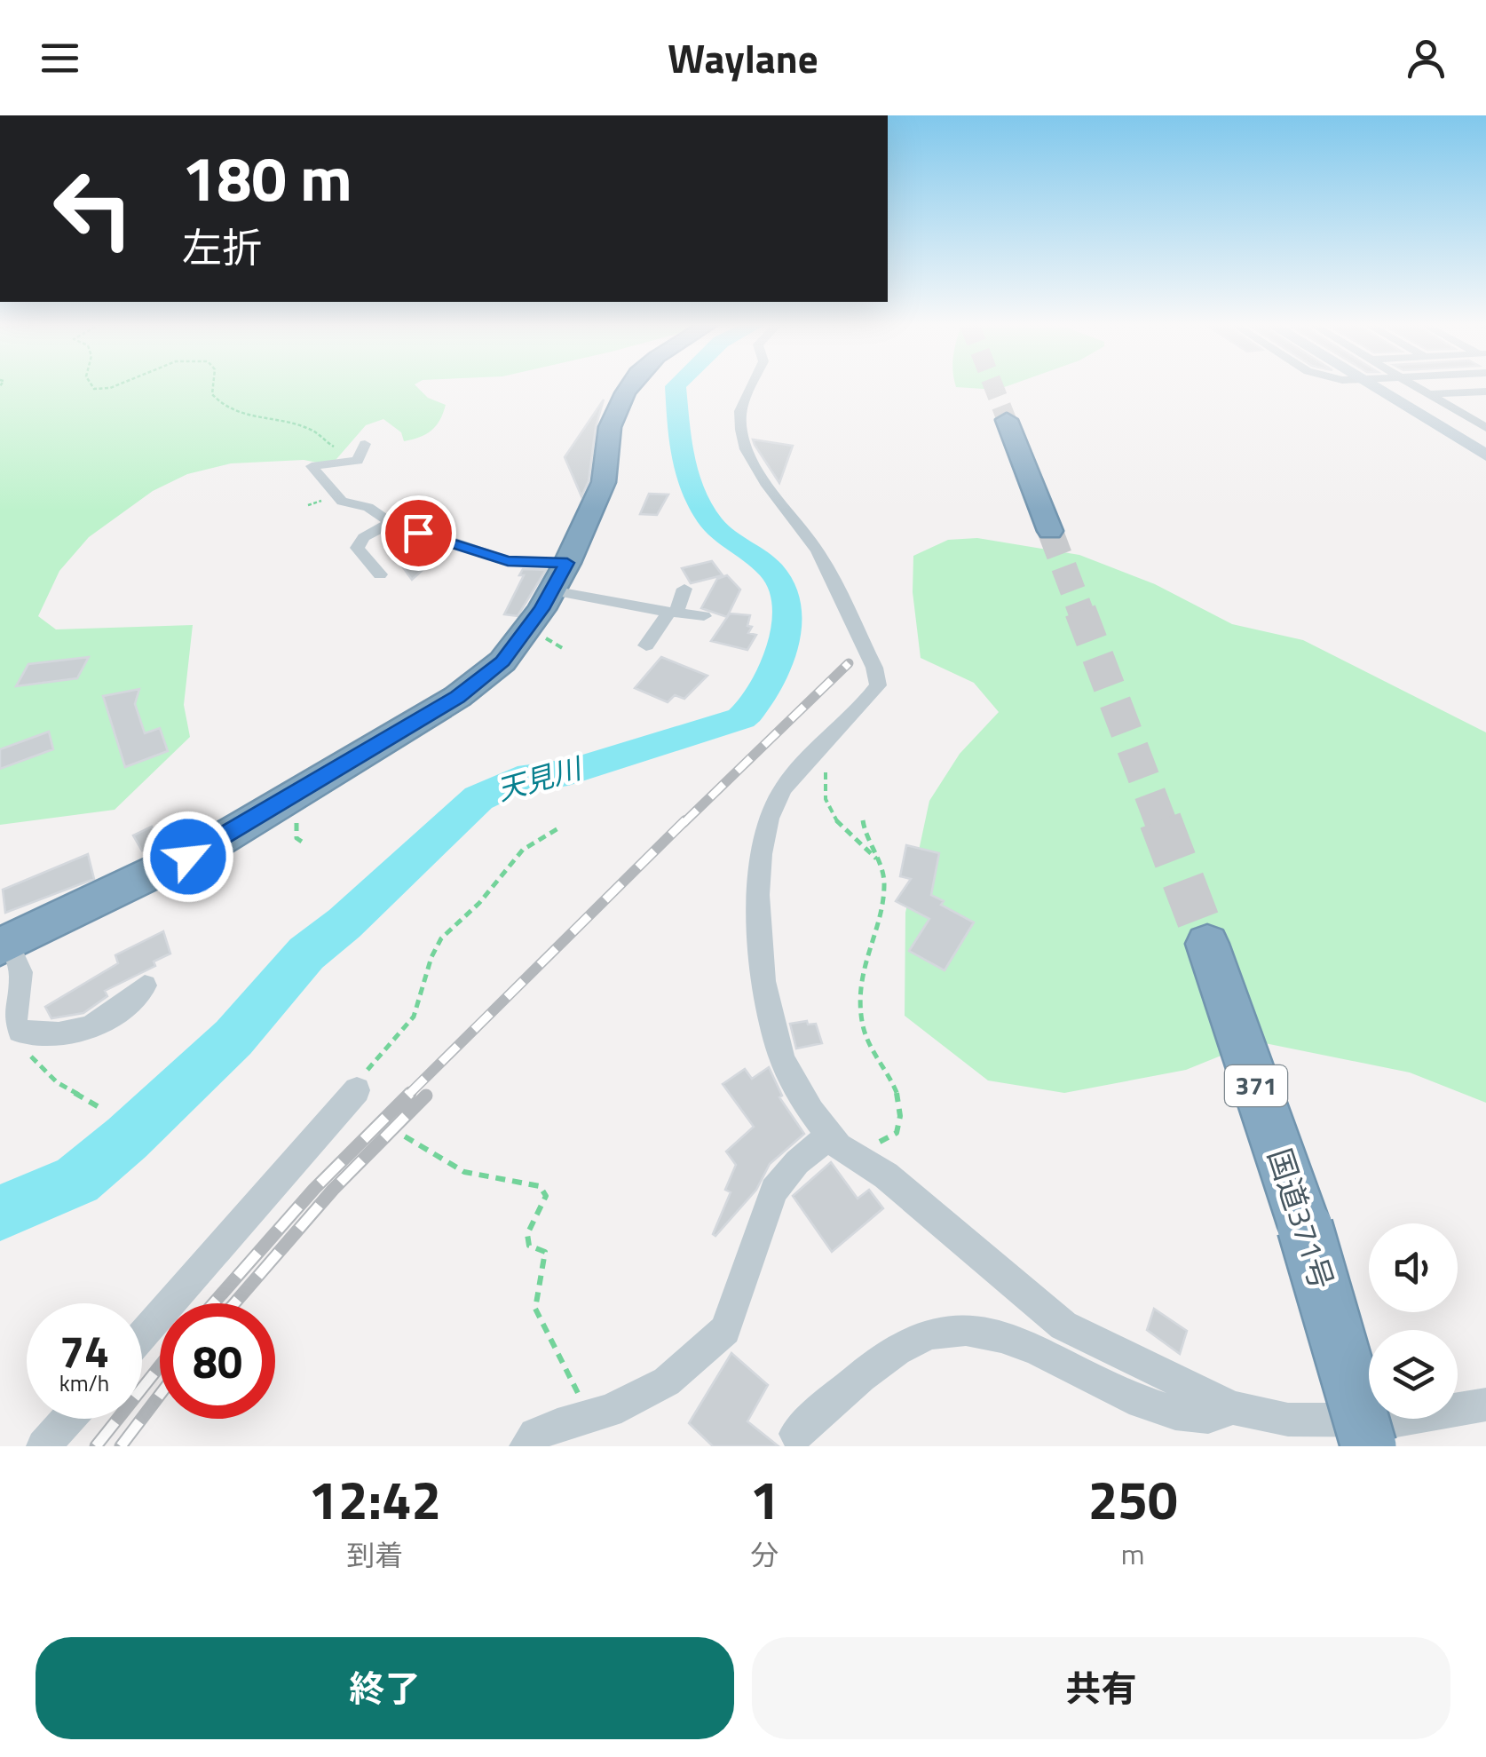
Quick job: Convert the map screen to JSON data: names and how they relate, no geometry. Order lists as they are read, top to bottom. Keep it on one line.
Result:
{"streets":{"highway":["371","国道371号"]},"water":["天見川"],"page":{"header":"Waylane","turn":["180 m","左折"],"speed":"74 km/h","limit":"80","eta":["12:42","到着","1","分","250","m"],"buttons":["終了","共有"]}}
